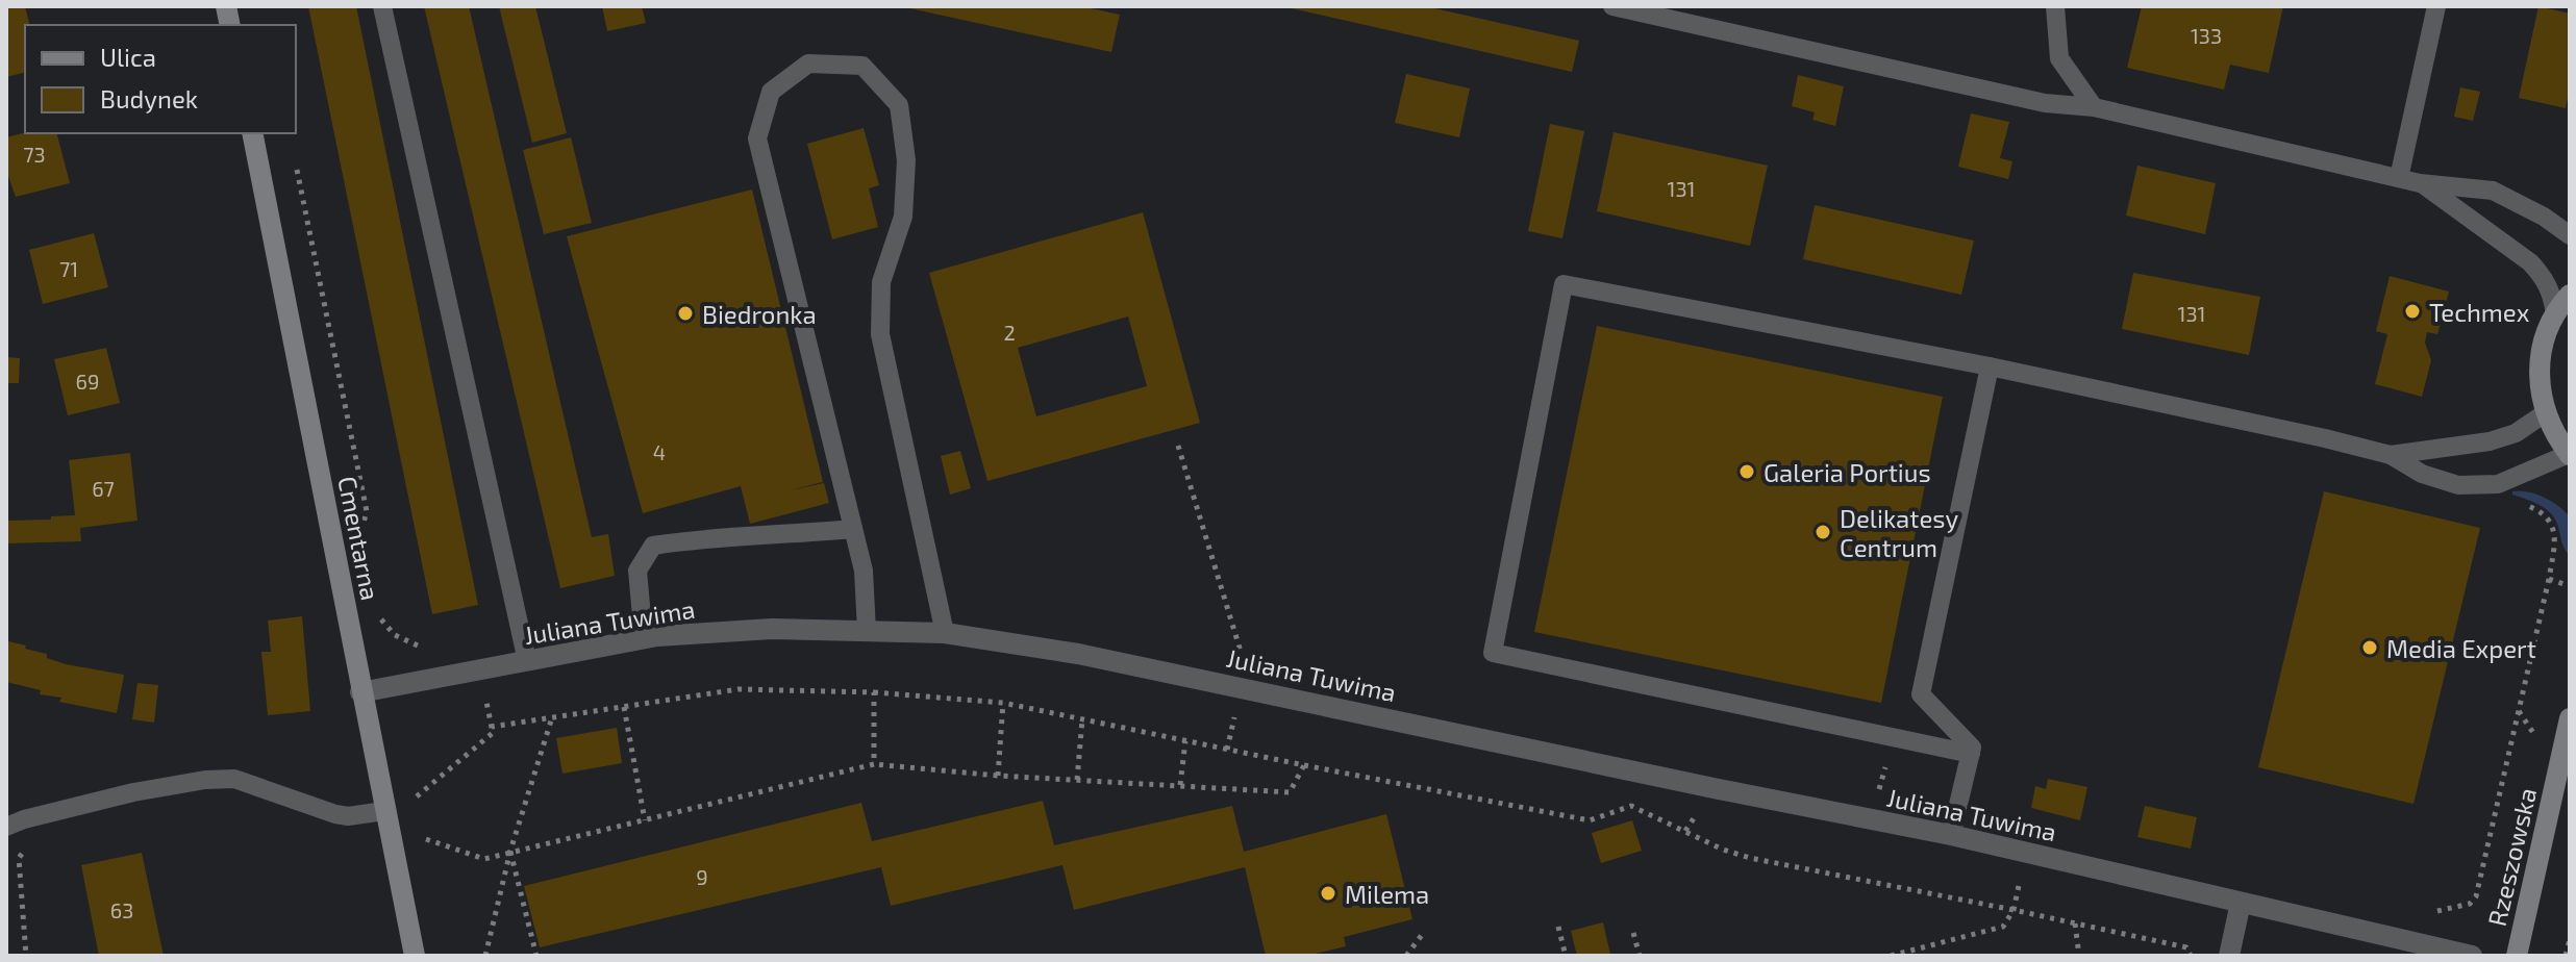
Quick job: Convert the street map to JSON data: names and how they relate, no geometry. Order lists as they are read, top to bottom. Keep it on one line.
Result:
{"streets":{"street":["Cmentarna","Juliana Tuwima","Rzeszowska"]},"crossings":[["Cmentarna","Juliana Tuwima"]],"places":["Techmex","Biedronka","Galeria Portius","Delikatesy Centrum","Media Expert","Milema"],"house_numbers":["133","73","131","71","131","2","69","4","67","9","63"],"legend":["Ulica","Budynek"]}
